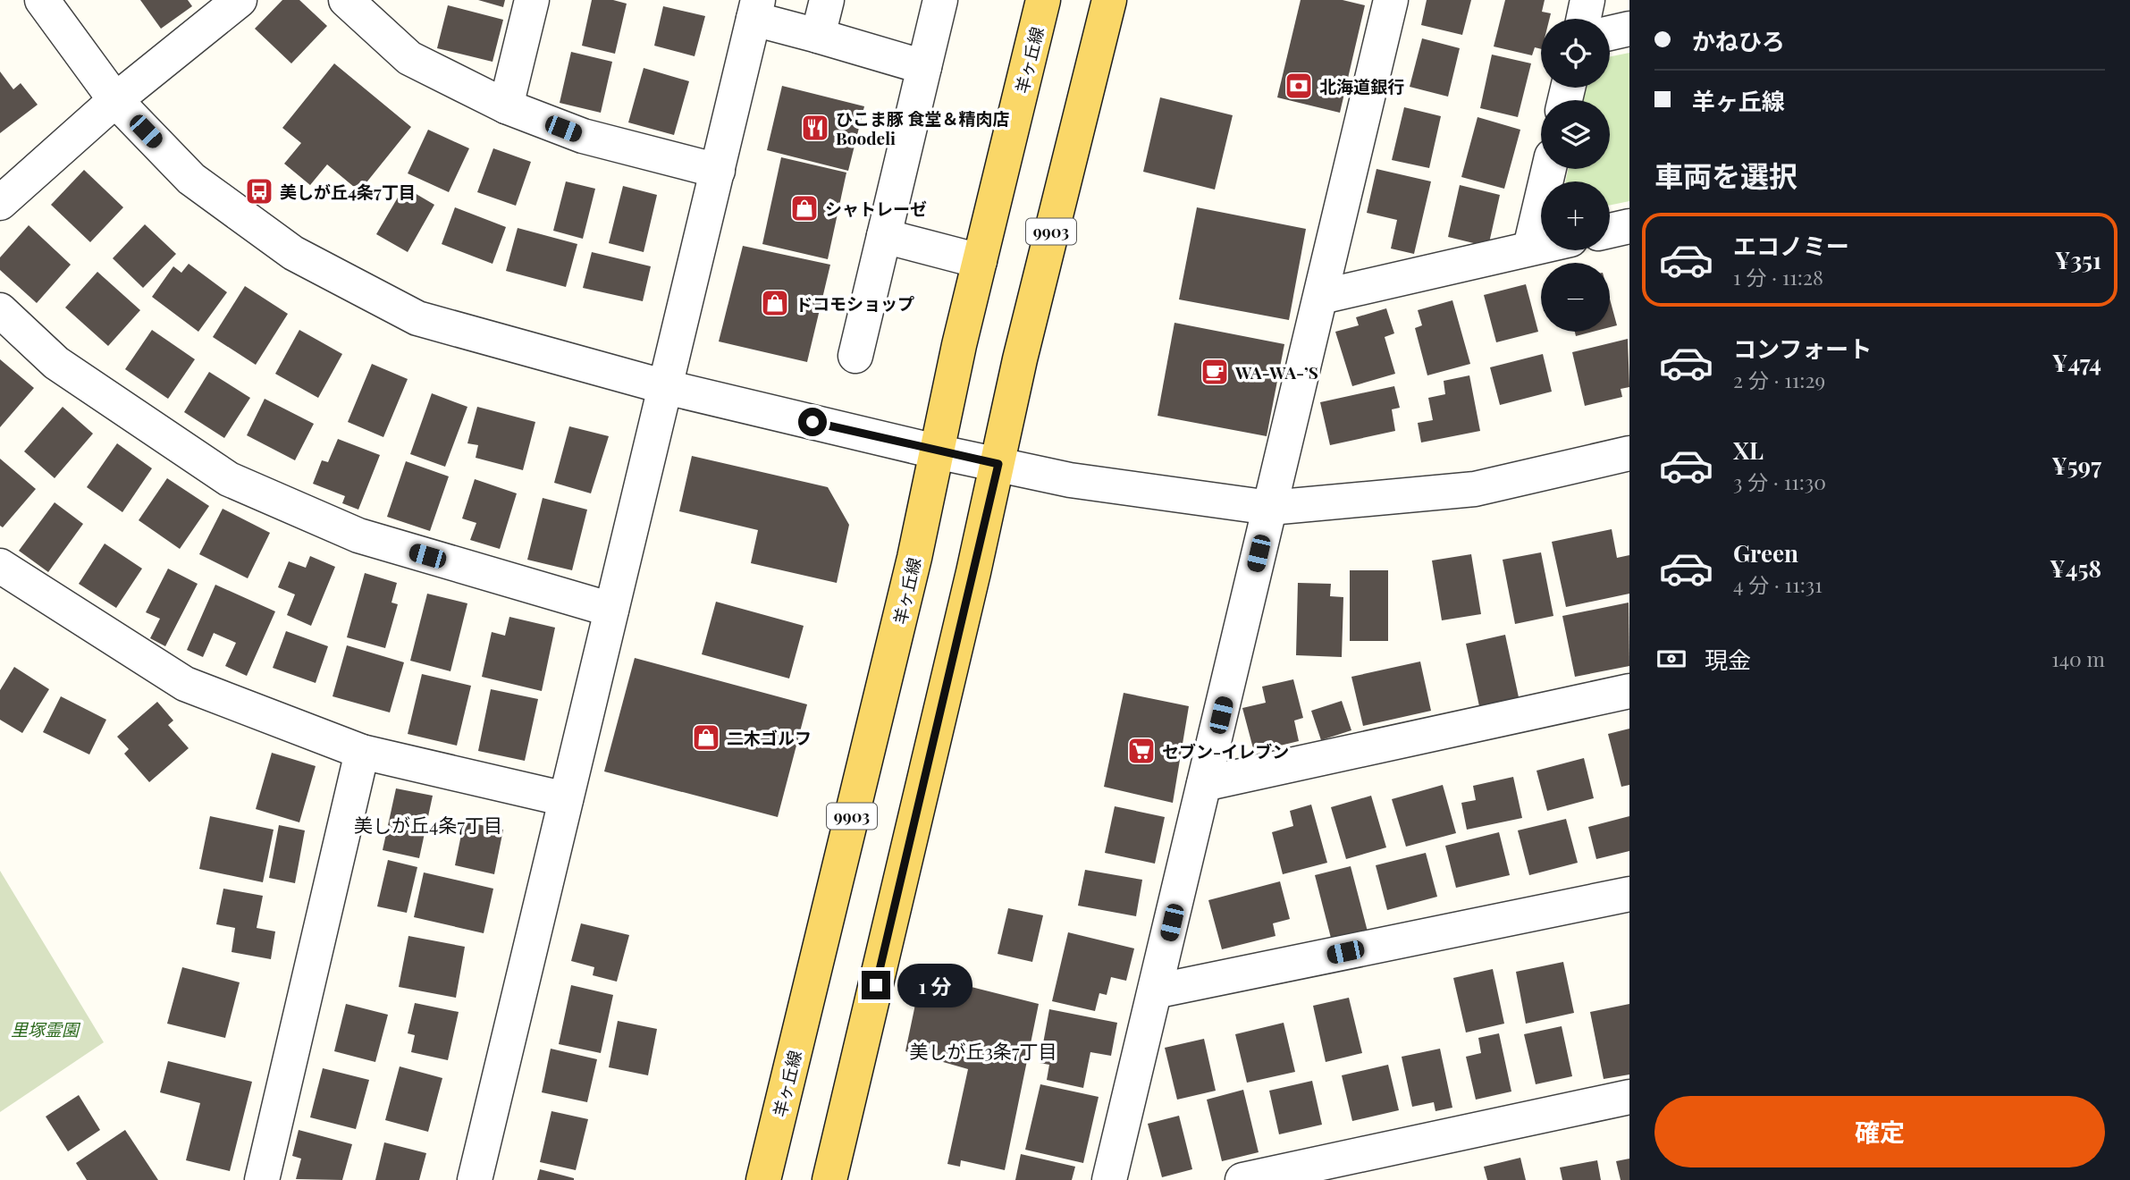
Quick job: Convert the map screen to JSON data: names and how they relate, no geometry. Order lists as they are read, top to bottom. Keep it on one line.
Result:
{"streets":{"main road":["羊ヶ丘線","9903"]},"districts":["美しが丘4条7丁目","美しが丘3条7丁目"],"parks":["里塚霊園"],"places":{"bank":["北海道銀行"],"restaurant":["ひこま豚 食堂＆精肉店 Boodeli"],"bus stop":["美しが丘4条7丁目"],"shop":["シャトレーゼ","ドコモショップ","二木ゴルフ"],"cafe":["WA-WA-’S"],"supermarket":["セブン-イレブン"]},"page":{"banner":["かねひろ","羊ヶ丘線"],"map_buttons":["+","−"],"heading":"車両を選択","list":[{"name":"エコノミー","note":"1 分 · 11:28","value":"¥351"},{"name":"コンフォート","note":"2 分 · 11:29","value":"¥474"},{"name":"XL","note":"3 分 · 11:30","value":"¥597"},{"name":"Green","note":"4 分 · 11:31","value":"¥458"}],"pay":["現金","140 m"],"bubble":"1 分","buttons":"確定"}}
